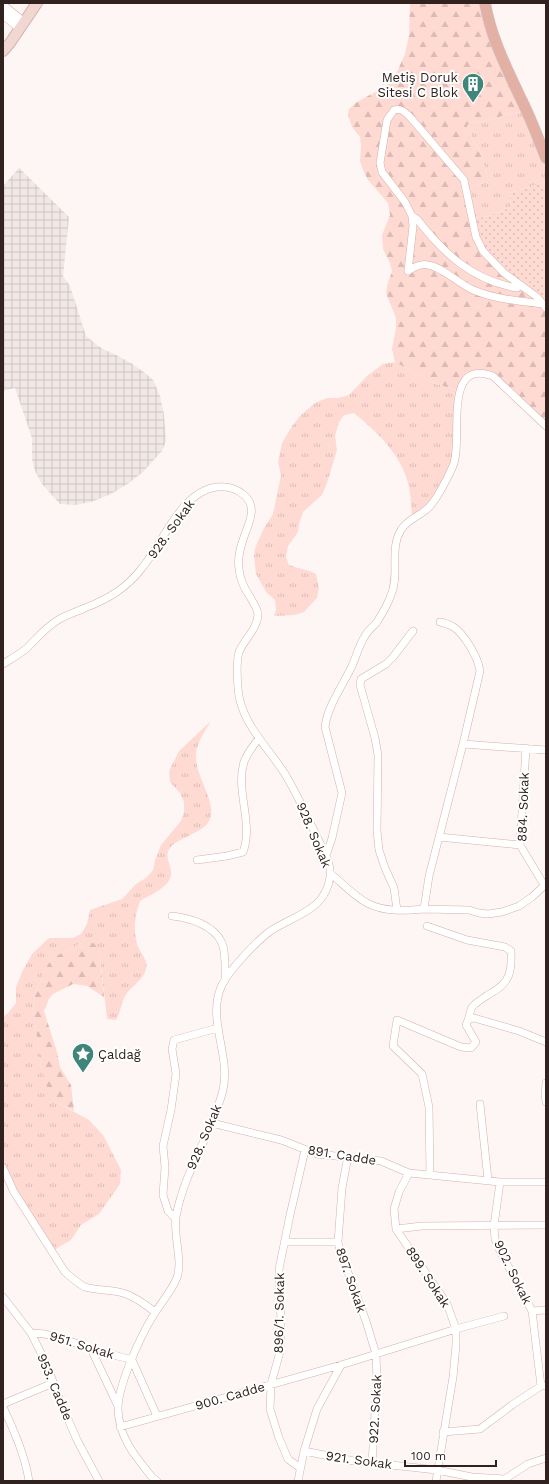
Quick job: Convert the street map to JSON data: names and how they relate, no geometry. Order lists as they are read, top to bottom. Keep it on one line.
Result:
{"streets":{"street":["928. Sokak","884. Sokak","891. Cadde","902. Sokak","899. Sokak","897. Sokak","896/1. Sokak","951. Sokak","953. Cadde","900. Cadde","922. Sokak","921. Sokak"]},"crossings":[["928. Sokak","891. Cadde"],["928. Sokak","951. Sokak"],["928. Sokak","900. Cadde"],["891. Cadde","902. Sokak"],["891. Cadde","899. Sokak"],["891. Cadde","897. Sokak"],["891. Cadde","896/1. Sokak"],["899. Sokak","900. Cadde"],["899. Sokak","921. Sokak"],["897. Sokak","900. Cadde"],["897. Sokak","922. Sokak"],["896/1. Sokak","900. Cadde"],["951. Sokak","953. Cadde"],["900. Cadde","922. Sokak"],["922. Sokak","921. Sokak"]],"places":{"building":["Metiş Doruk Sitesi C Blok"],"place":["Çaldağ"]},"scale_bar":"100 m"}
